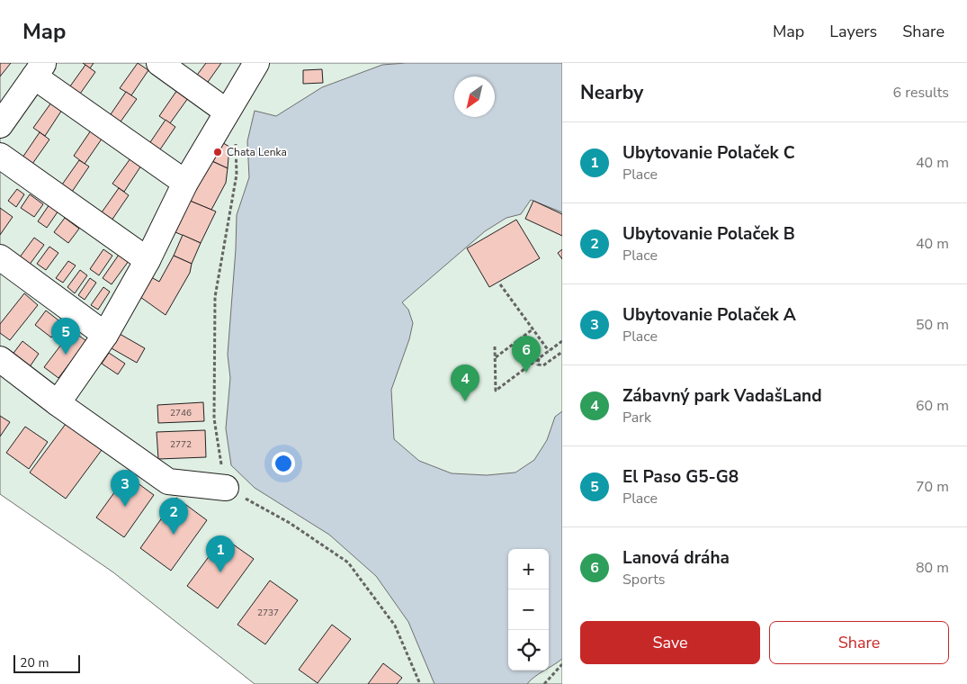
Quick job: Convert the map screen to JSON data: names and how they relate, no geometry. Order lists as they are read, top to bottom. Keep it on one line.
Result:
{"places":["Chata Lenka"],"house_numbers":["2746","2772","2737"],"scale_bar":"20 m","north":"bottom left","page":{"header":"Map","nav":["Map","Layers","Share"],"heading":["Nearby","6 results"],"list":[{"mark":"1","name":"Ubytovanie Polaček C","note":"Place","value":"40 m"},{"mark":"2","name":"Ubytovanie Polaček B","note":"Place","value":"40 m"},{"mark":"3","name":"Ubytovanie Polaček A","note":"Place","value":"50 m"},{"mark":"4","name":"Zábavný park VadašLand","note":"Park","value":"60 m"},{"mark":"5","name":"El Paso G5-G8","note":"Place","value":"70 m"},{"mark":"6","name":"Lanová dráha","note":"Sports","value":"80 m"}],"pins":["5","6","4","3","2","1"],"map_buttons":["+","−"],"buttons":["Save","Share"],"scale":"20 m"}}
